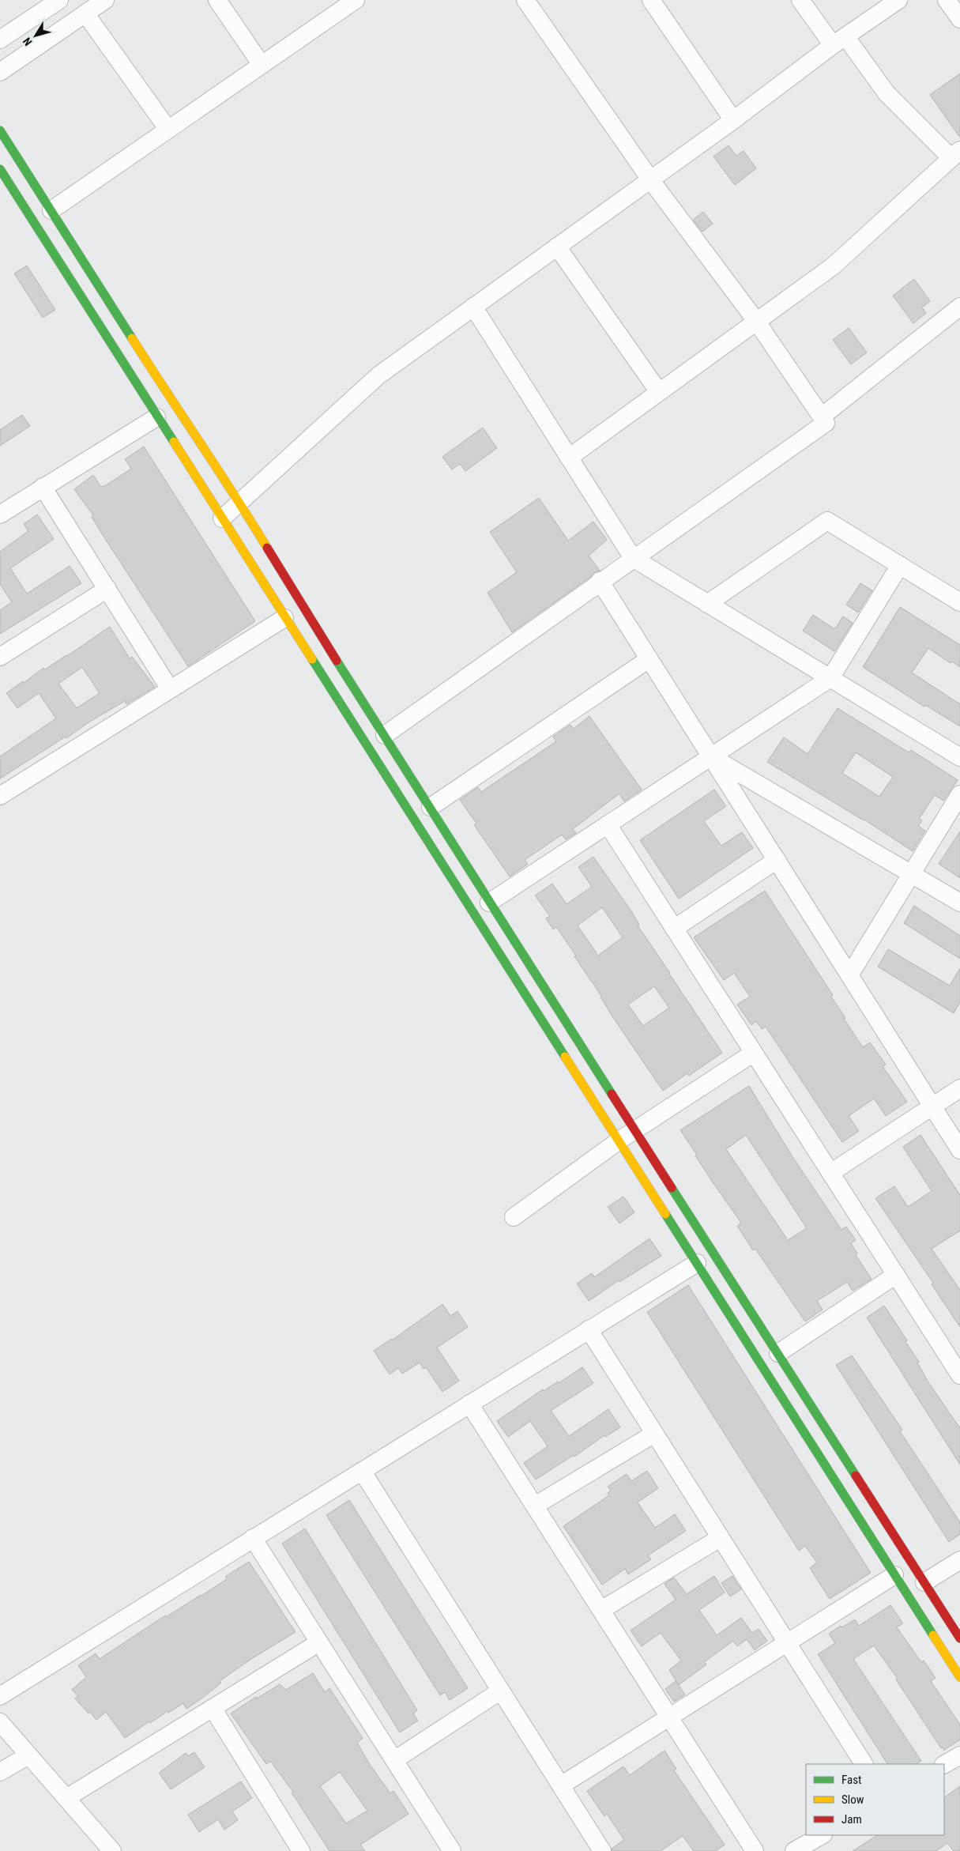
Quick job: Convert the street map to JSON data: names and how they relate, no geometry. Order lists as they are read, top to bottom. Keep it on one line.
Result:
{"legend":["Fast","Slow","Jam"],"north":"bottom left"}
